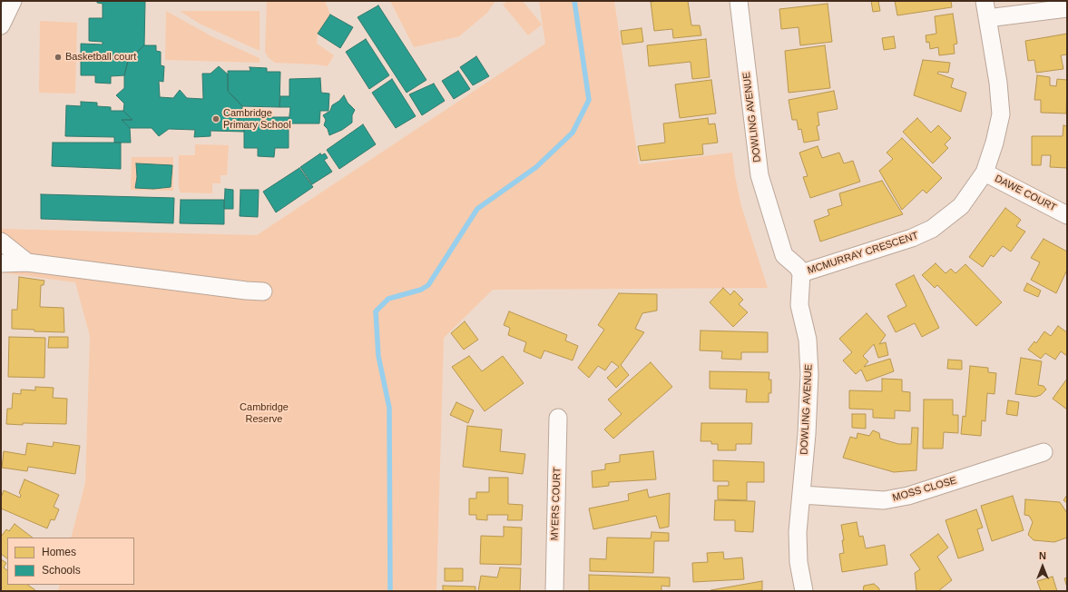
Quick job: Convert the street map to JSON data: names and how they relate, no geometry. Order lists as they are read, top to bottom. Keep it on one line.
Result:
{"streets":{"street":["DOWLING AVENUE","DAWE COURT","MCMURRAY CRESCENT","MOSS CLOSE","MYERS COURT"]},"crossings":[["DOWLING AVENUE","MCMURRAY CRESCENT"],["DOWLING AVENUE","MOSS CLOSE"],["DAWE COURT","MCMURRAY CRESCENT"]],"parks":["Cambridge Reserve"],"places":["Basketball court","Cambridge Primary School"],"legend":["Homes","Schools"],"north":"top"}
